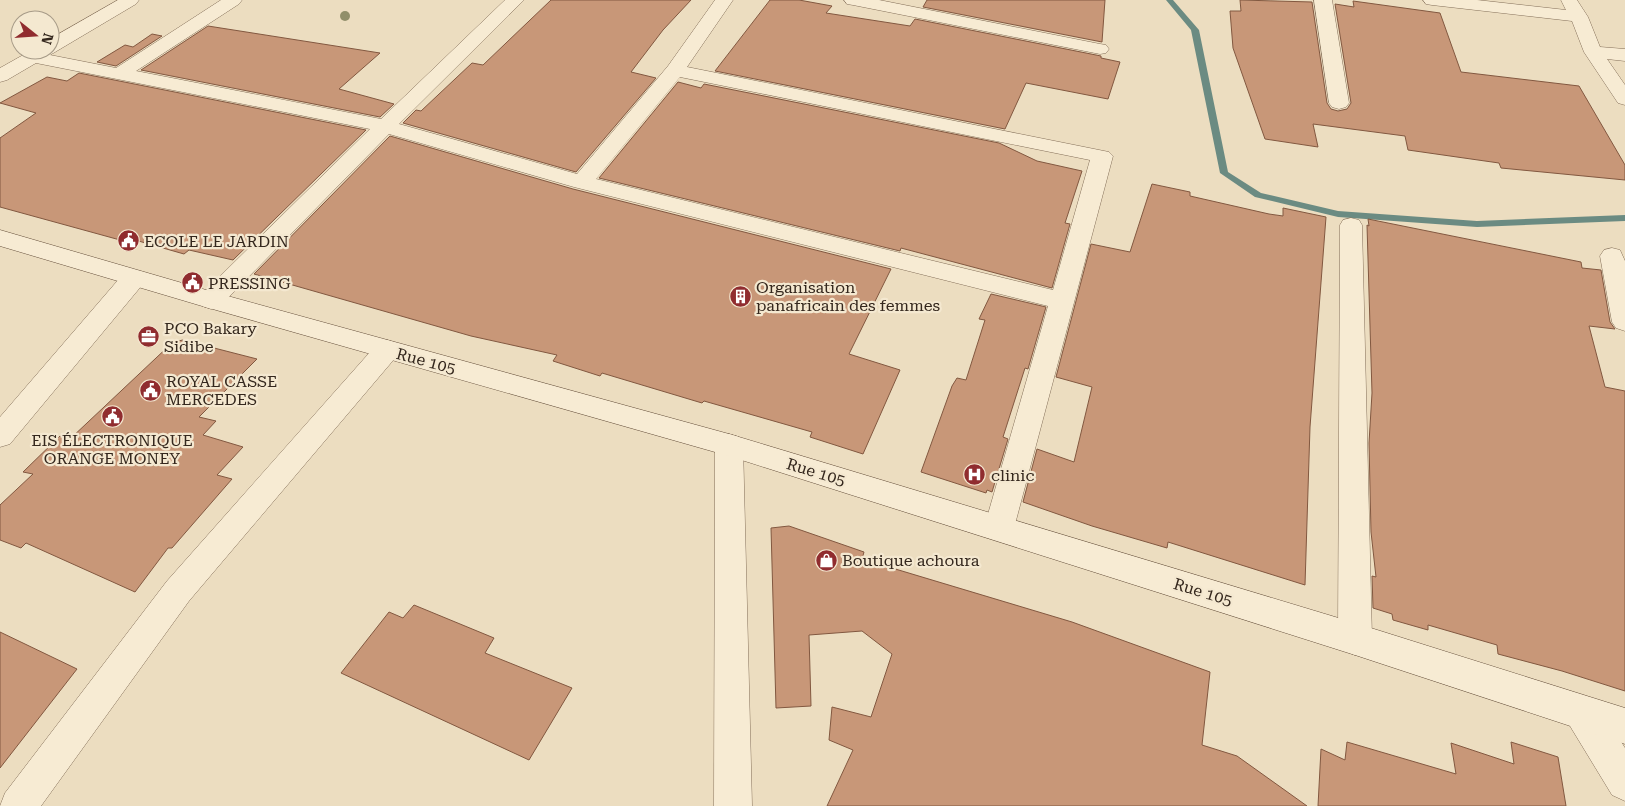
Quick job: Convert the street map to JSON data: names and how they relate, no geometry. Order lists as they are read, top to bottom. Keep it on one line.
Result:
{"streets":{"street":["Rue 105"]},"places":{"public building":["ECOLE LE JARDIN","PRESSING","ROYAL CASSE MERCEDES","EIS ÉLECTRONIQUE ORANGE MONEY"],"building":["Organisation panafricain des femmes"],"office":["PCO Bakary Sidibe"],"hospital":["clinic"],"shop":["Boutique achoura"]},"north":"right"}
